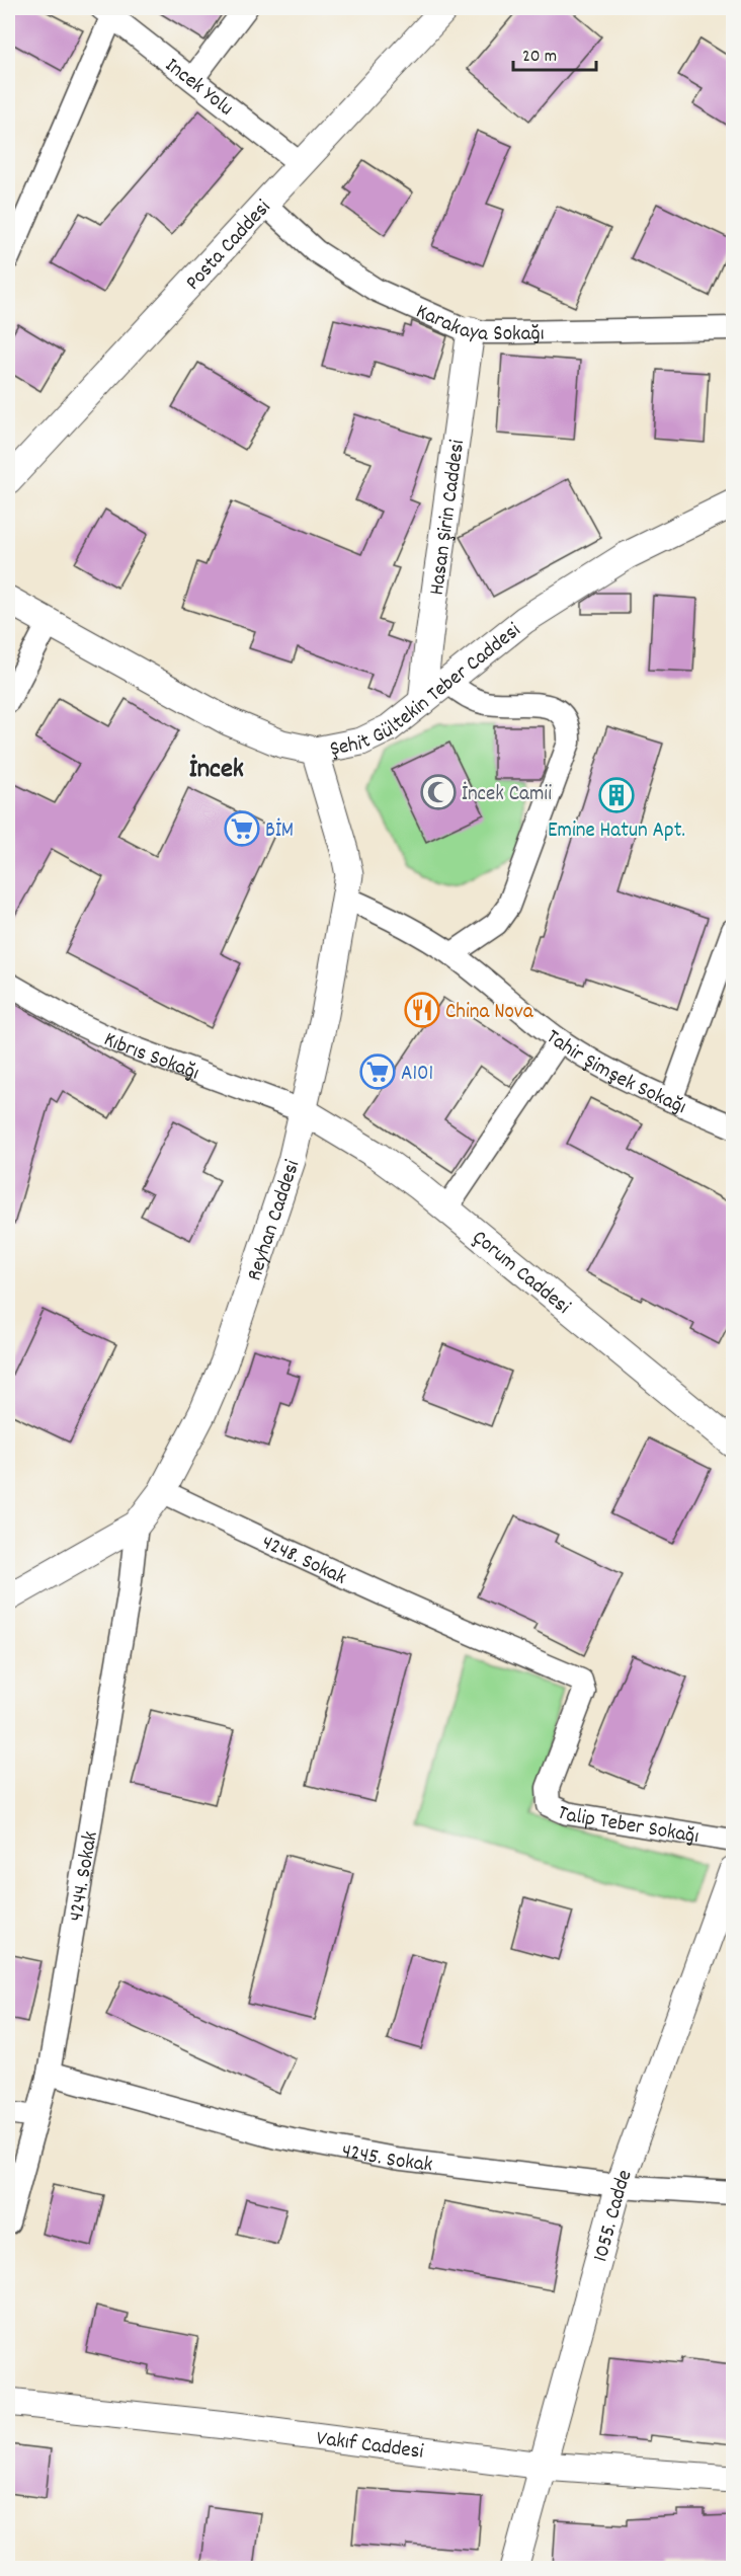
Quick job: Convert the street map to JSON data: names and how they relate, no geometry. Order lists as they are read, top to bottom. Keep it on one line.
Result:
{"streets":{"street":["Incek Yolu","Posta Caddesi","Karakaya Sokağı","Hasan Şirin Caddesi","Şehit Gültekin Teber Caddesi","Kıbrıs Sokağı","Tahir Şimşek Sokağı","Reyhan Caddesi","Çorum Caddesi","4248. Sokak","Talip Teber Sokağı","4244. Sokak","4245. Sokak","1055. Cadde","Vakıf Caddesi"]},"crossings":[["Incek Yolu","Posta Caddesi"],["Posta Caddesi","Karakaya Sokağı"],["Karakaya Sokağı","Hasan Şirin Caddesi"],["Hasan Şirin Caddesi","Şehit Gültekin Teber Caddesi"],["Şehit Gültekin Teber Caddesi","Reyhan Caddesi"],["Kıbrıs Sokağı","Reyhan Caddesi"],["Kıbrıs Sokağı","Çorum Caddesi"],["Tahir Şimşek Sokağı","Reyhan Caddesi"],["Reyhan Caddesi","Çorum Caddesi"],["Reyhan Caddesi","4248. Sokak"],["Reyhan Caddesi","4244. Sokak"],["4248. Sokak","Talip Teber Sokağı"],["4244. Sokak","4245. Sokak"],["4245. Sokak","1055. Cadde"],["1055. Cadde","Vakıf Caddesi"]],"districts":["İncek"],"places":{"mosque":["İncek Camii"],"building":["Emine Hatun Apt."],"supermarket":["BİM","A101"],"restaurant":["China Nova"]},"scale_bar":"20 m"}
